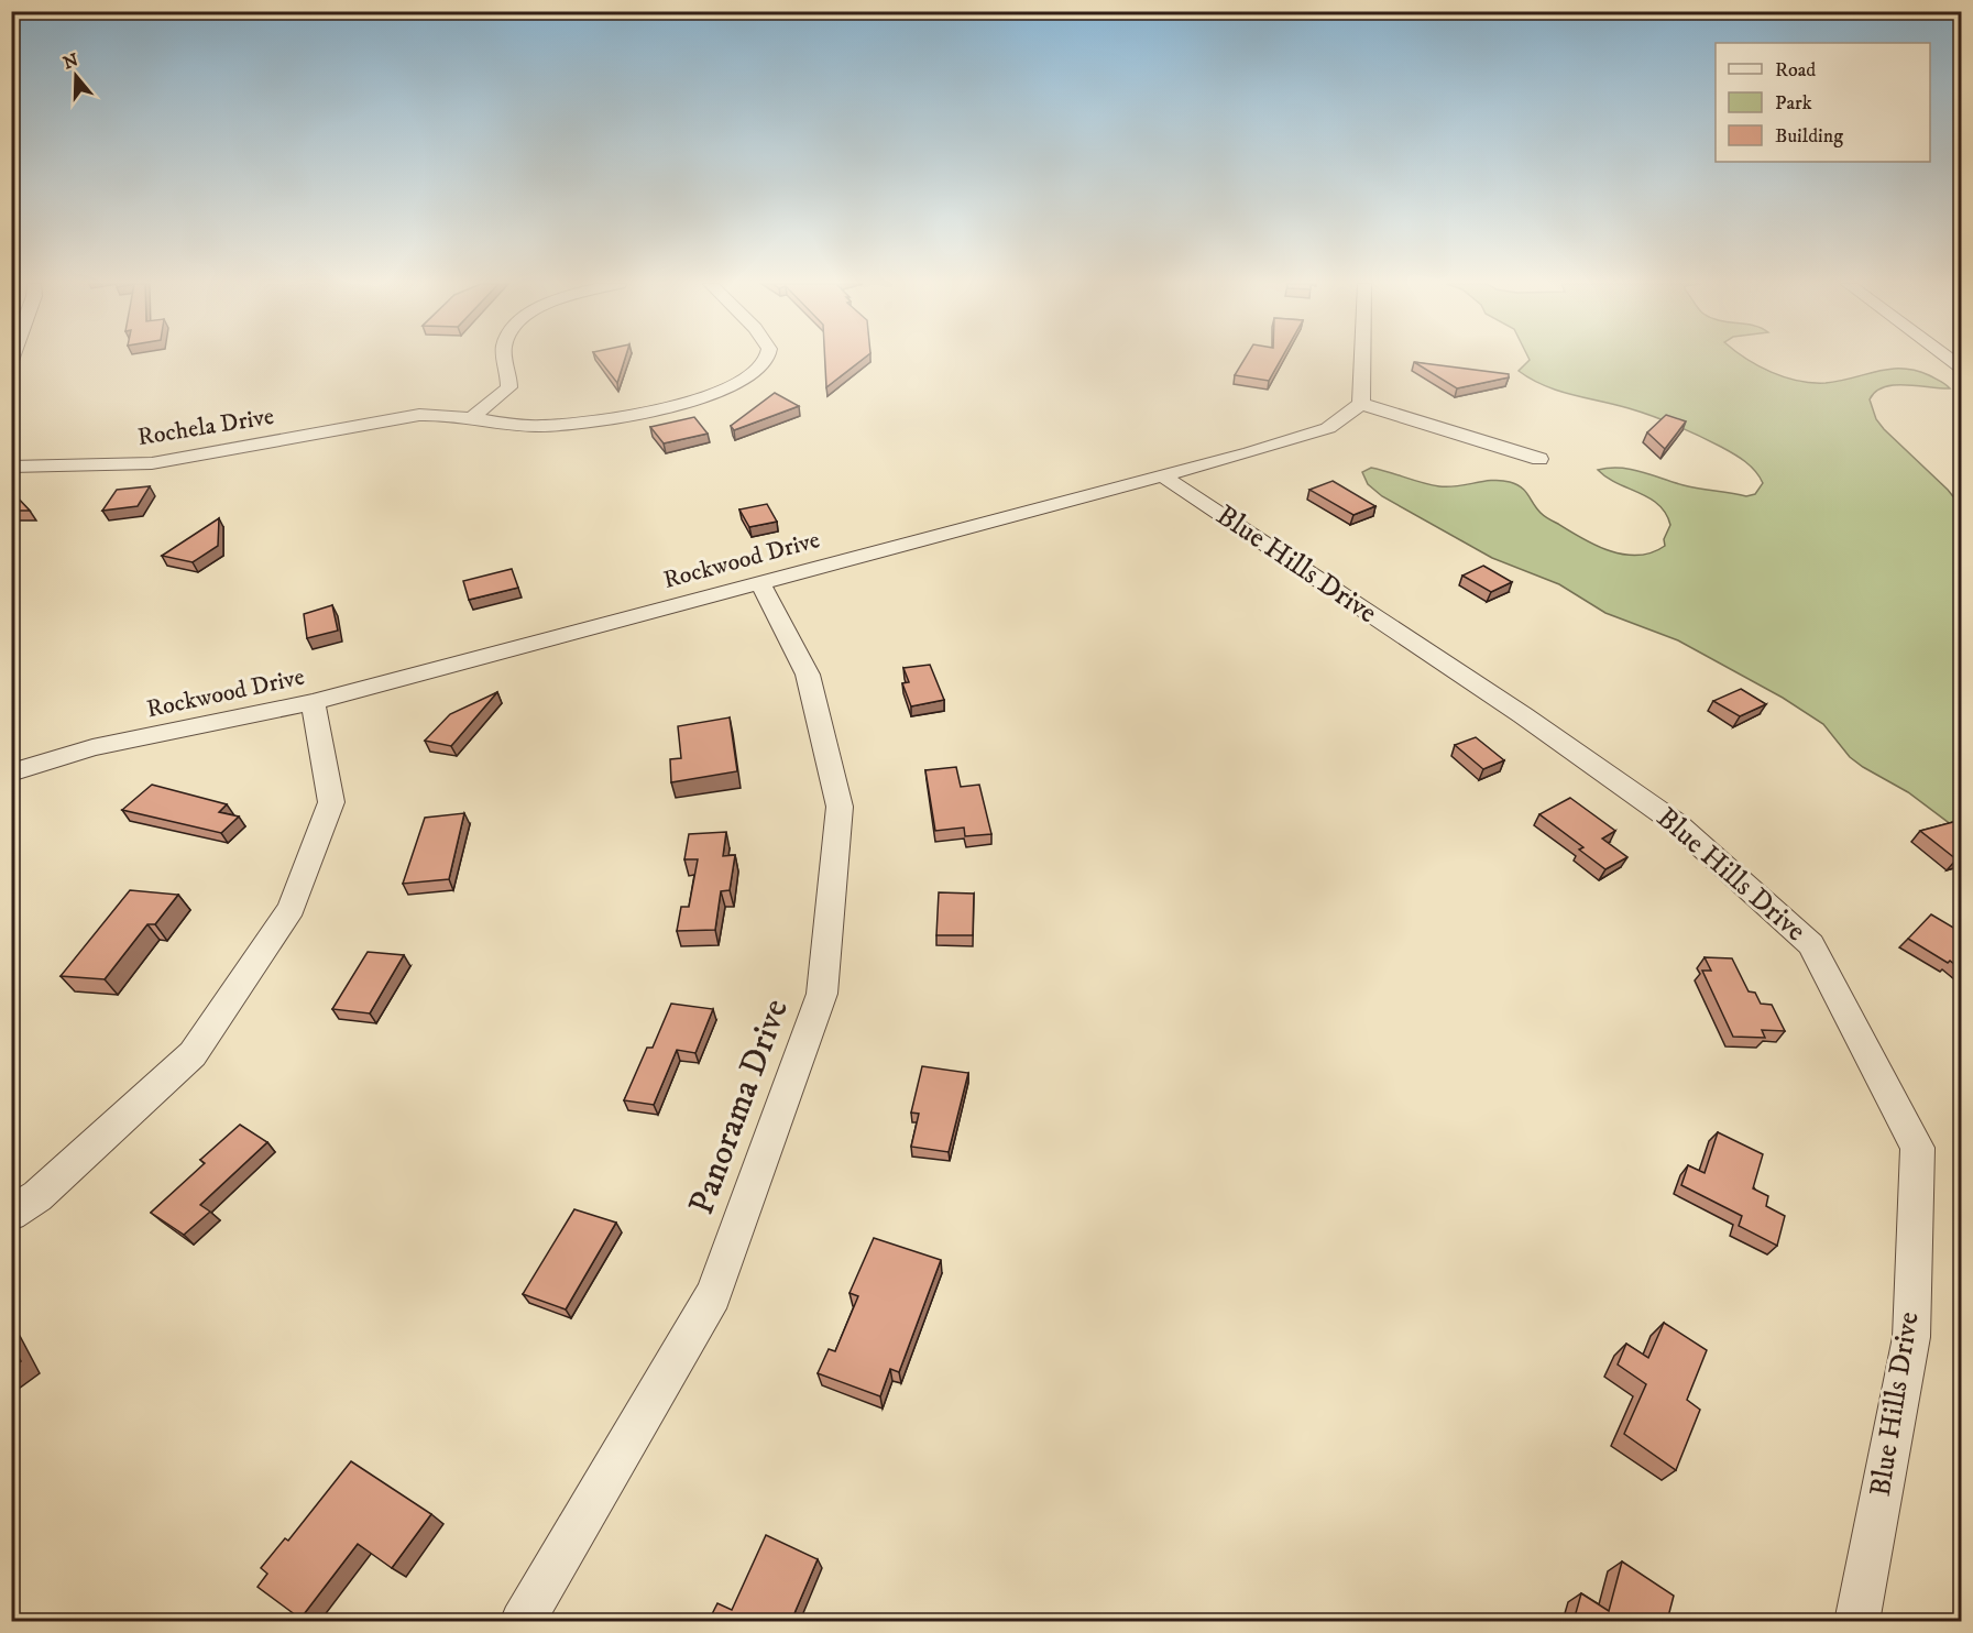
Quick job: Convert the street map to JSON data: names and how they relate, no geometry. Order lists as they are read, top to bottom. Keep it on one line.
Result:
{"streets":{"street":["Rochela Drive","Rockwood Drive","Blue Hills Drive","Panorama Drive"]},"crossings":[["Rockwood Drive","Blue Hills Drive"],["Rockwood Drive","Panorama Drive"]],"legend":["Road","Park","Building"],"north":"top"}
